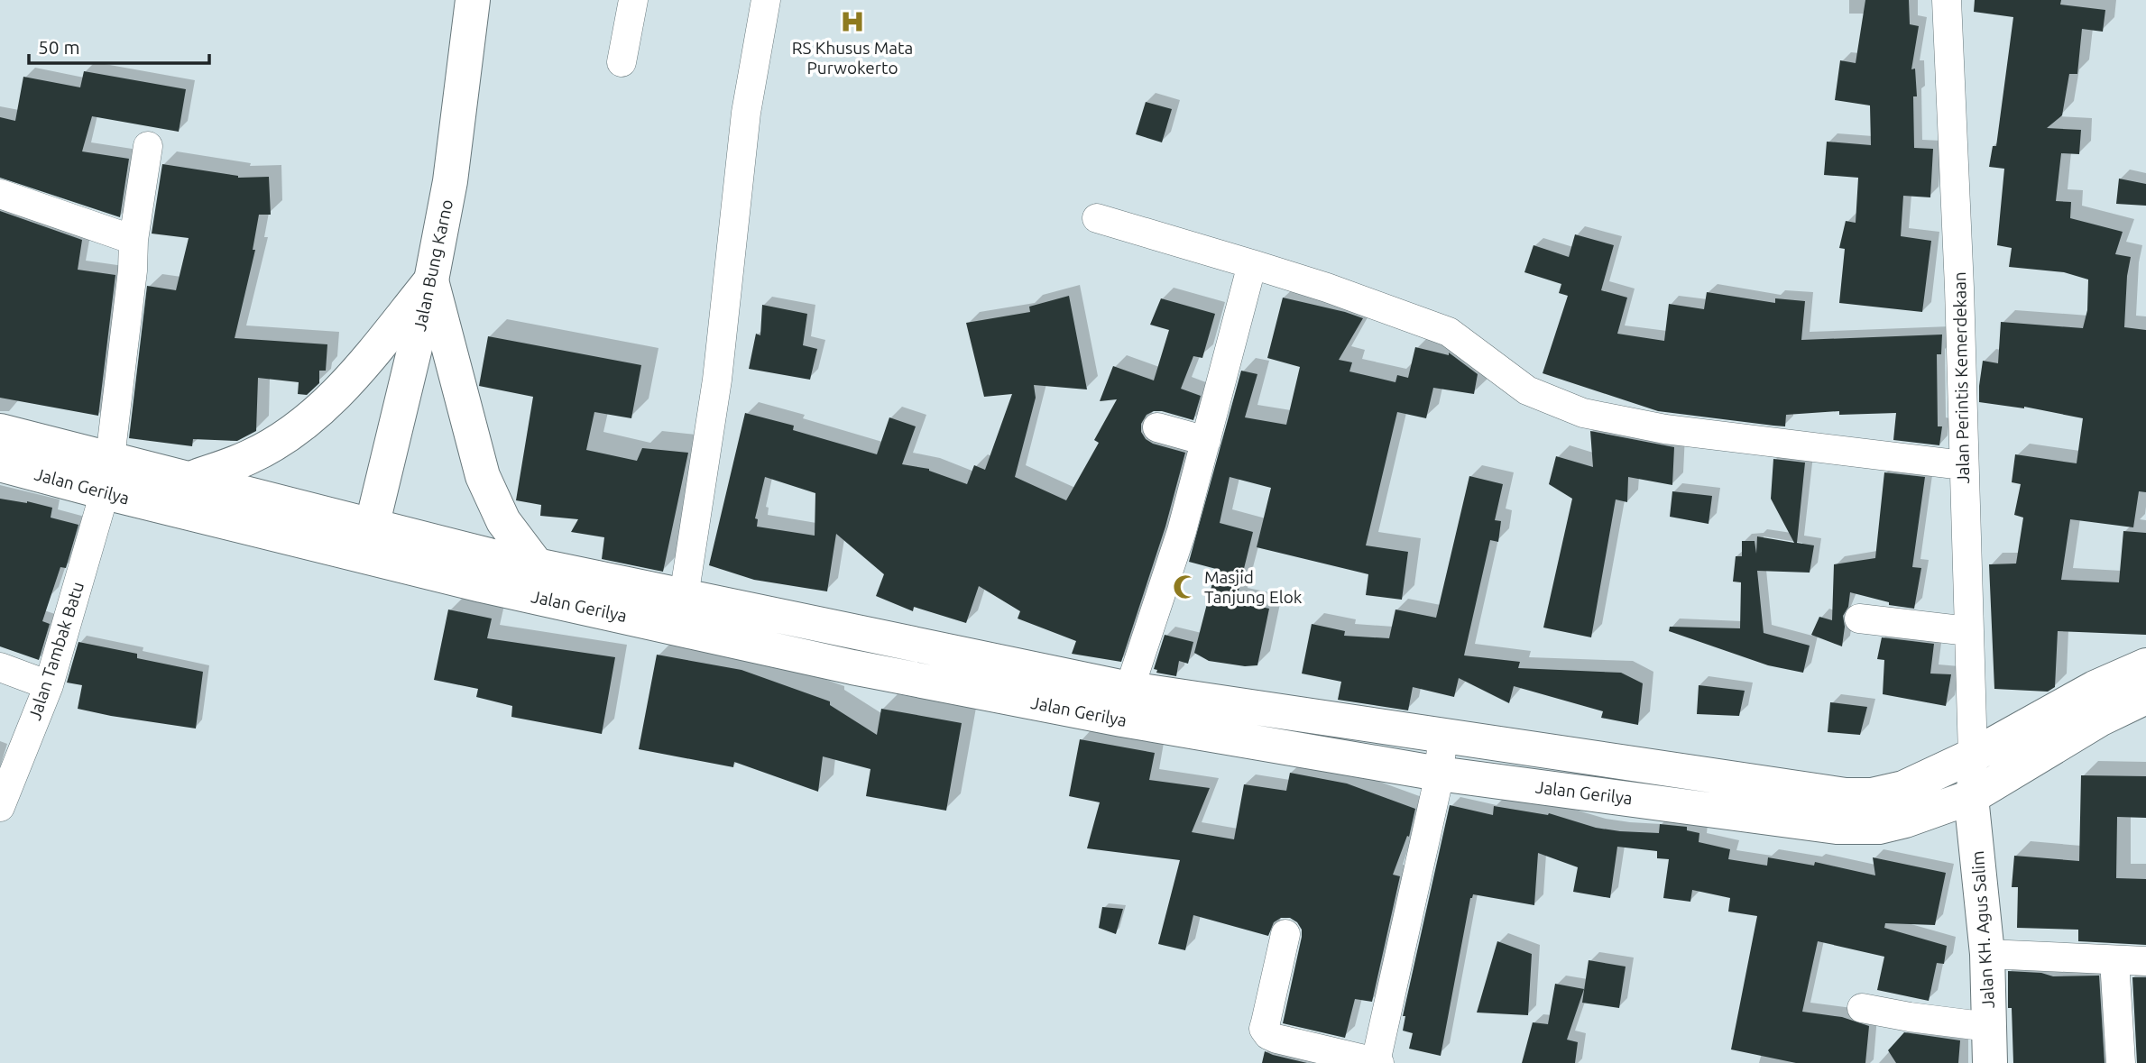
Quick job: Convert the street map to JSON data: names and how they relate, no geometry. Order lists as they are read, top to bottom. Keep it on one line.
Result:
{"streets":{"main road":["Jalan Bung Karno","Jalan Gerilya","Jalan KH. Agus Salim"],"street":["Jalan Perintis Kemerdekaan","Jalan Tambak Batu"]},"crossings":[["Jalan Bung Karno","Jalan Gerilya"],["Jalan Perintis Kemerdekaan","Jalan Gerilya"],["Jalan Perintis Kemerdekaan","Jalan KH. Agus Salim"],["Jalan Gerilya","Jalan Tambak Batu"],["Jalan Gerilya","Jalan KH. Agus Salim"]],"places":{"hospital":["RS Khusus Mata Purwokerto"],"mosque":["Masjid Tanjung Elok"]},"scale_bar":"50 m"}
